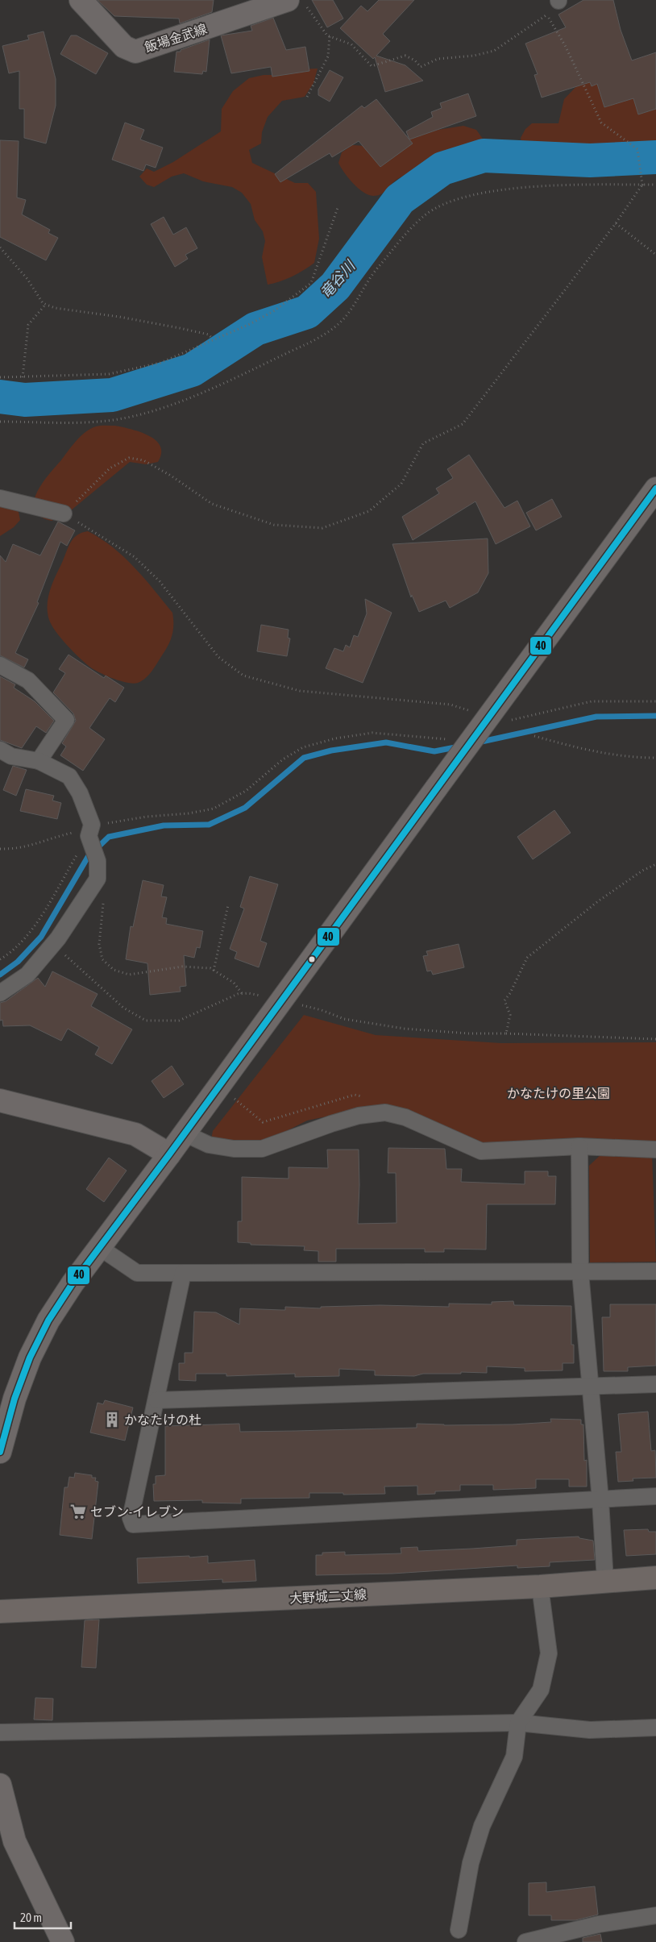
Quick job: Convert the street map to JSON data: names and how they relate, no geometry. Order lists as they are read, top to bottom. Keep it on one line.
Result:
{"streets":{"main road":["大野城二丈線"],"street":["飯場金武線"]},"water":["竜谷川"],"parks":["かなたけの里公園"],"places":{"building":["かなたけの杜"],"supermarket":["セブン-イレブン"]},"lines":["transit line 40"],"scale_bar":"20 m"}
